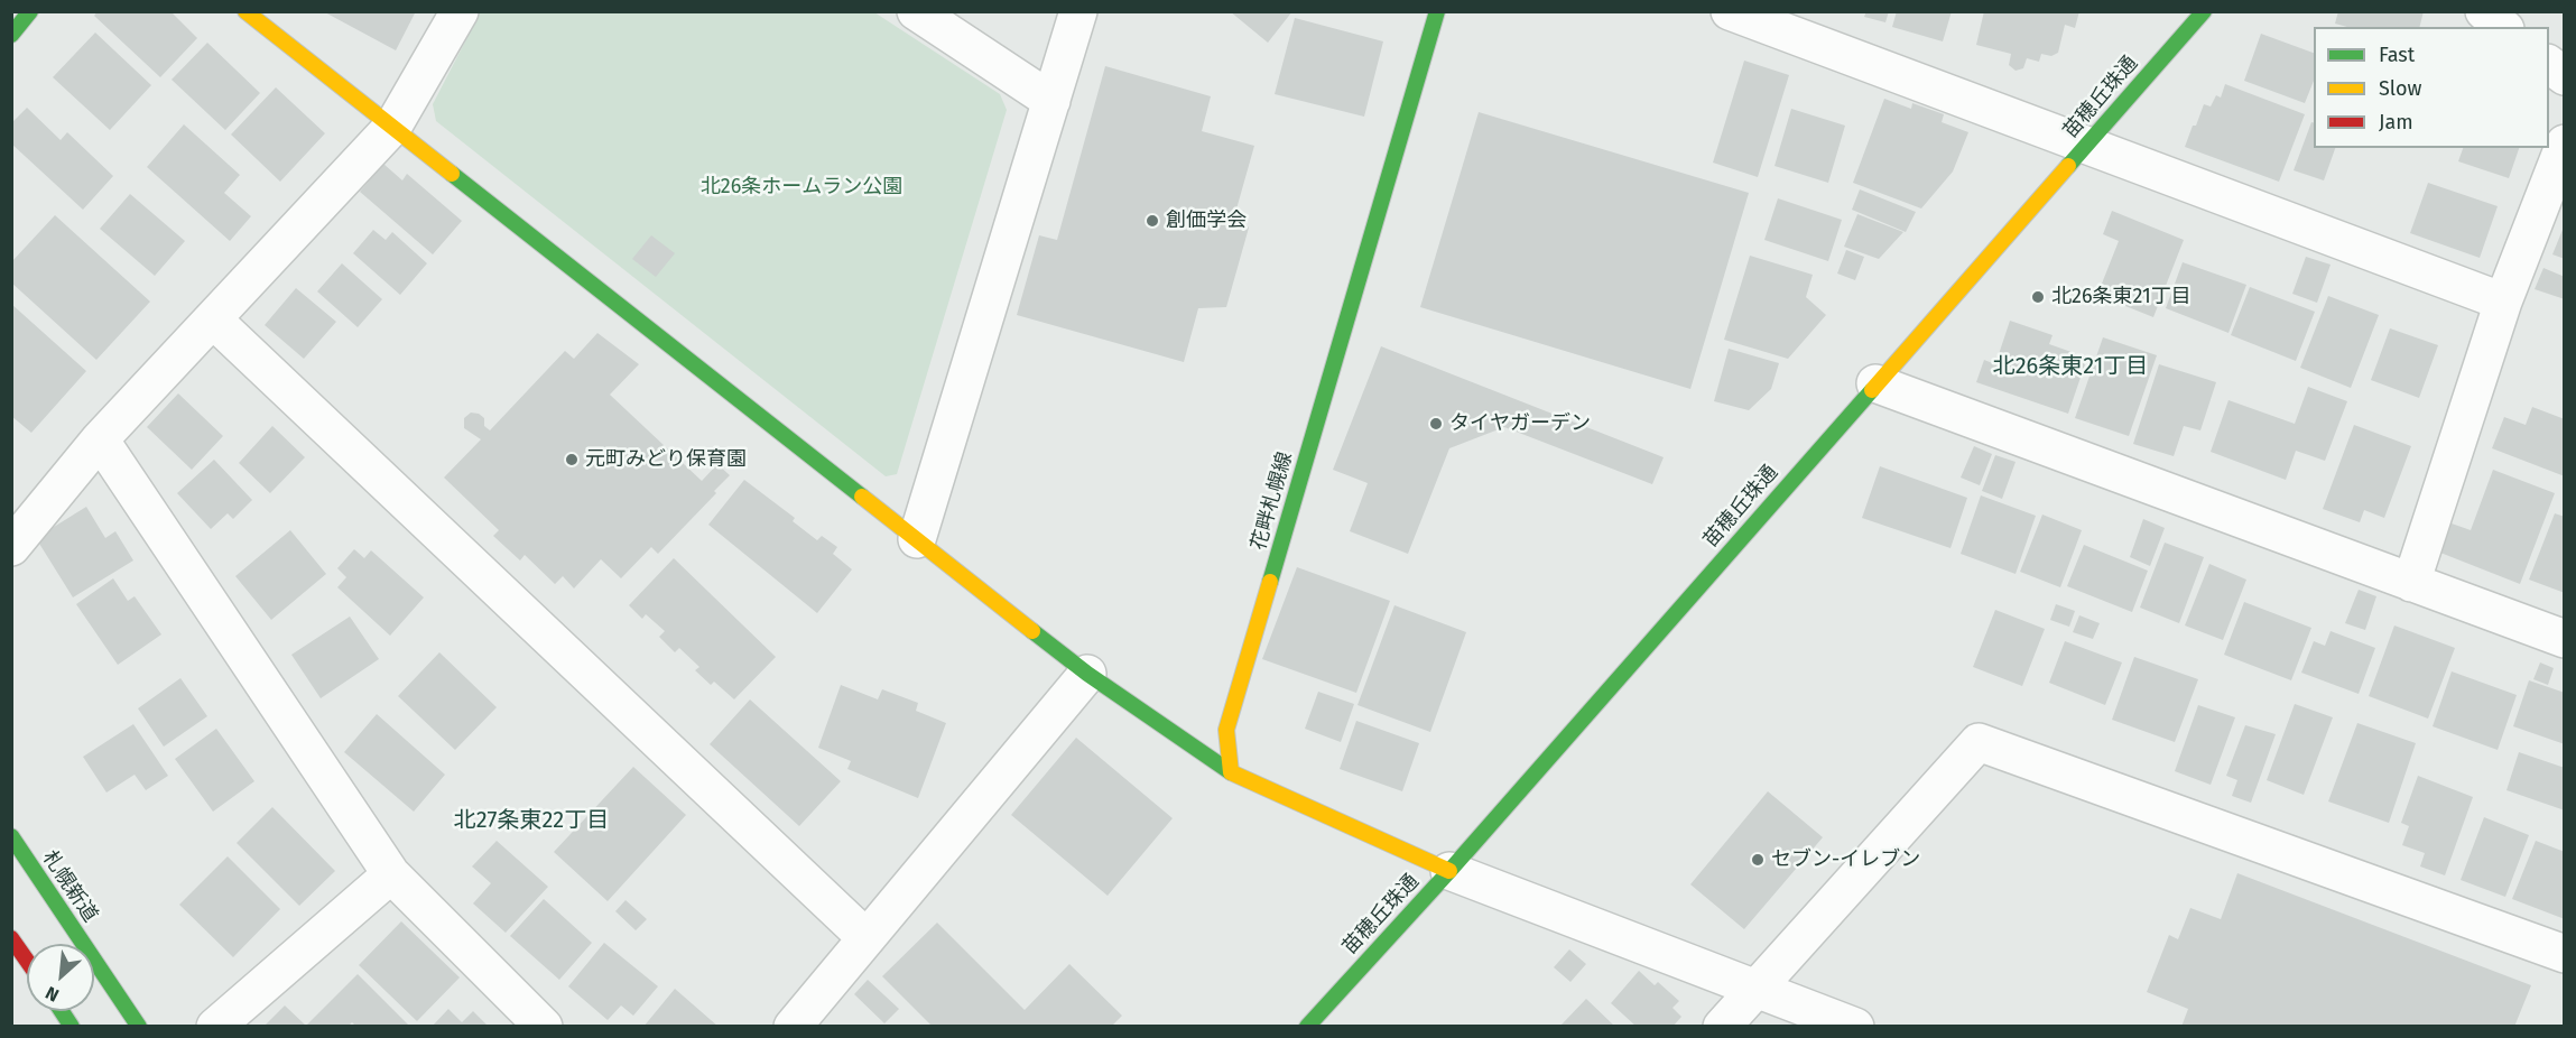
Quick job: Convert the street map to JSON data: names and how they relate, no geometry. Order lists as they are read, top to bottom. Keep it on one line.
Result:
{"streets":{"main road":["苗穂丘珠通","花畔札幌線","札幌新道"]},"districts":["北26条東21丁目","北27条東22丁目"],"parks":["北26条ホームラン公園"],"places":["創価学会","北26条東21丁目","タイヤガーデン","元町みどり保育園","セブン-イレブン"],"legend":["Fast","Slow","Jam"],"north":"bottom left"}
